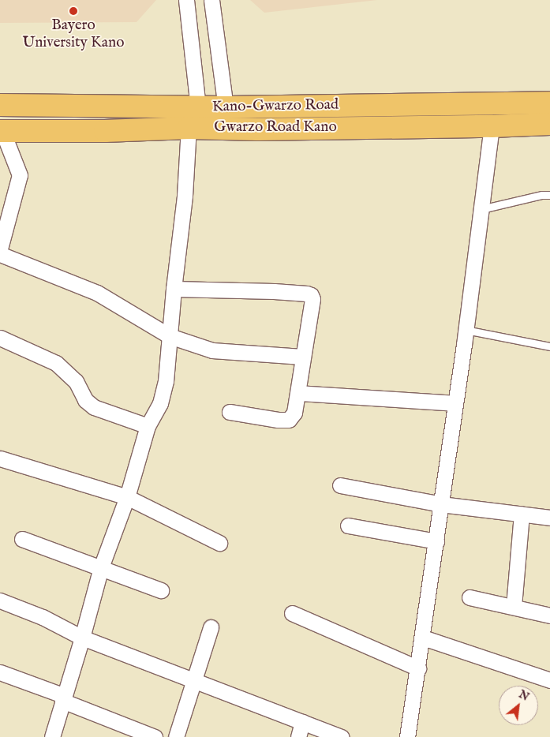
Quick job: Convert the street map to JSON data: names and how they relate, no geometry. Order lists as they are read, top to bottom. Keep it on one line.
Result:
{"streets":{"main road":["Kano-Gwarzo Road","Gwarzo Road Kano"]},"places":["Bayero University Kano"],"north":"top right"}
